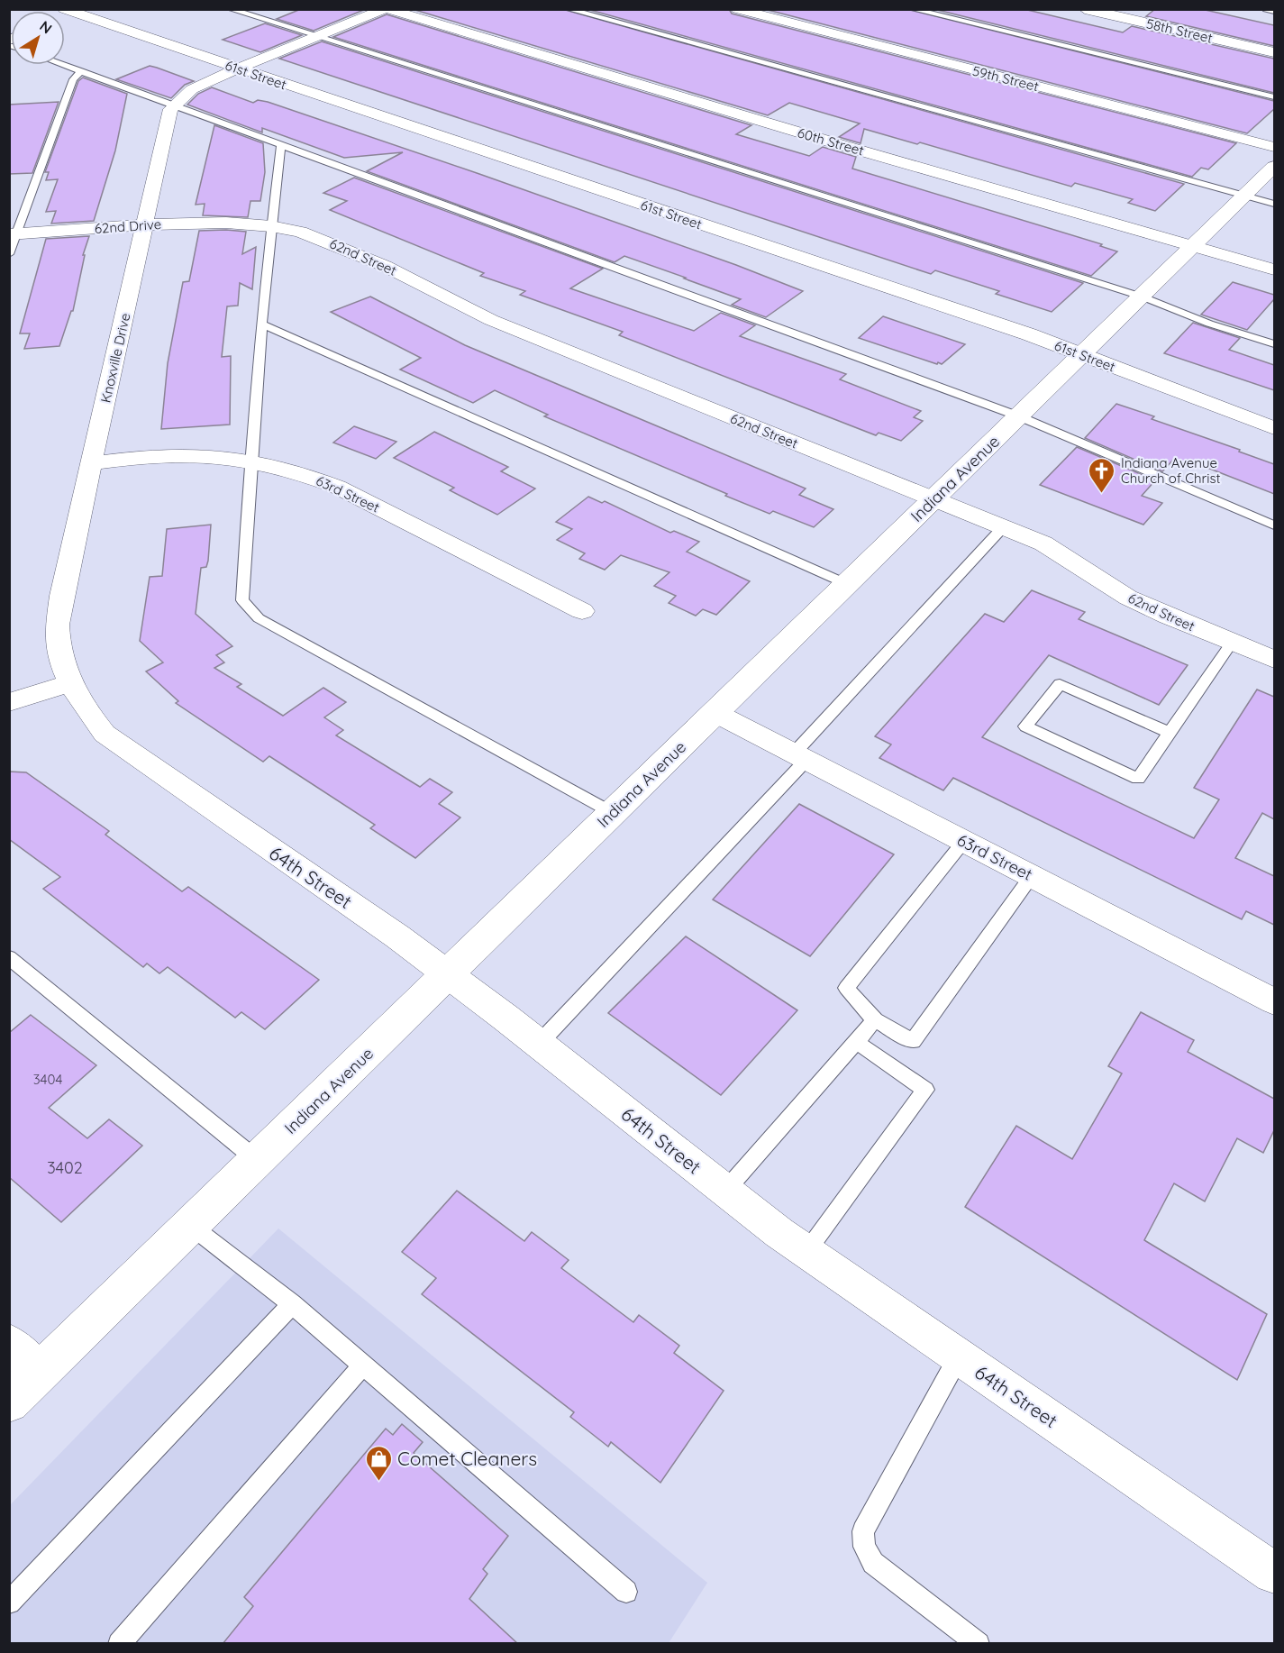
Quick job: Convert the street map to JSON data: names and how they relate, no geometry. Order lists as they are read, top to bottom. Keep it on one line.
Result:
{"streets":{"main road":["58th Street","Indiana Avenue"],"street":["61st Street","59th Street","60th Street","62nd Drive","62nd Street","Knoxville Drive","63rd Street","64th Street"]},"crossings":[["61st Street","Indiana Avenue"],["60th Street","Indiana Avenue"],["62nd Drive","62nd Street"],["62nd Drive","Knoxville Drive"],["62nd Street","Indiana Avenue"],["Knoxville Drive","63rd Street"],["Knoxville Drive","64th Street"],["Indiana Avenue","63rd Street"],["Indiana Avenue","64th Street"]],"places":{"church":["Indiana Avenue Church of Christ"],"shop":["Comet Cleaners"]},"house_numbers":["3404","3402"],"north":"top right"}
